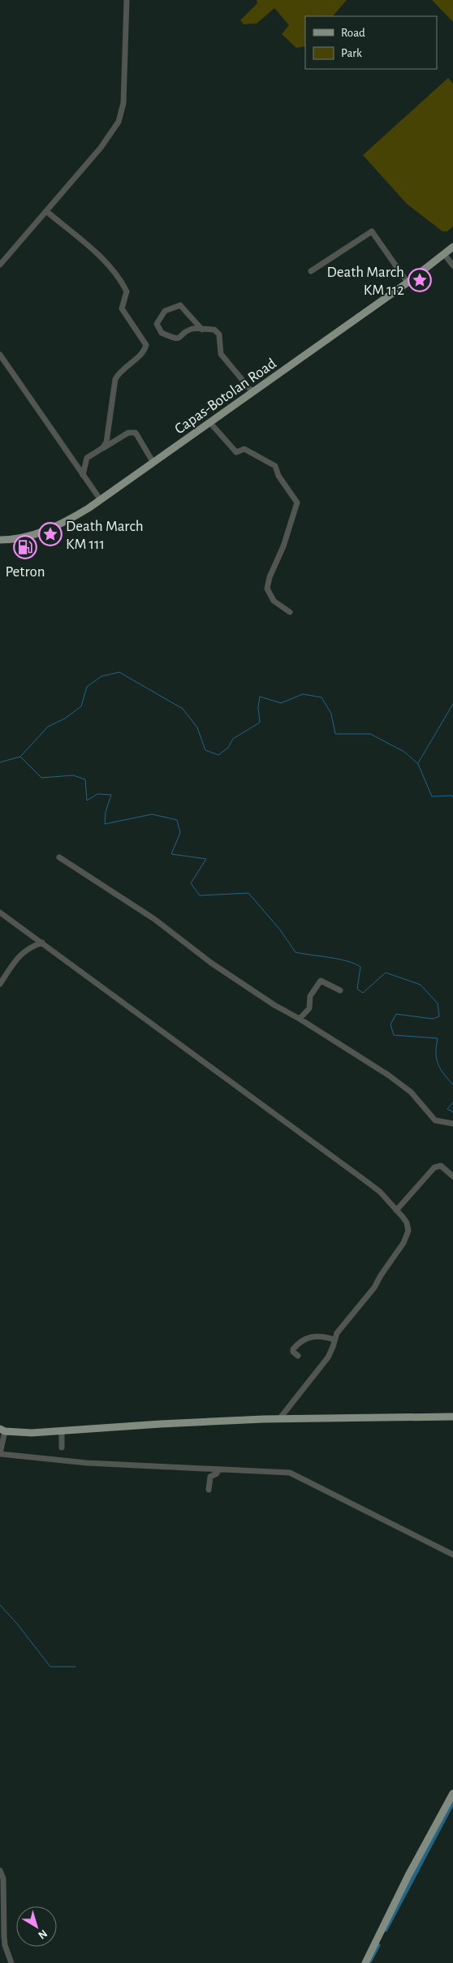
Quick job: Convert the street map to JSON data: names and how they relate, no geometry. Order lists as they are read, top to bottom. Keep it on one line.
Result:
{"streets":{"main road":["Capas-Botolan Road"]},"places":{"place":["Death March KM 112","Death March KM 111"],"fuel station":["Petron"]},"legend":["Road","Park"],"north":"bottom right"}
